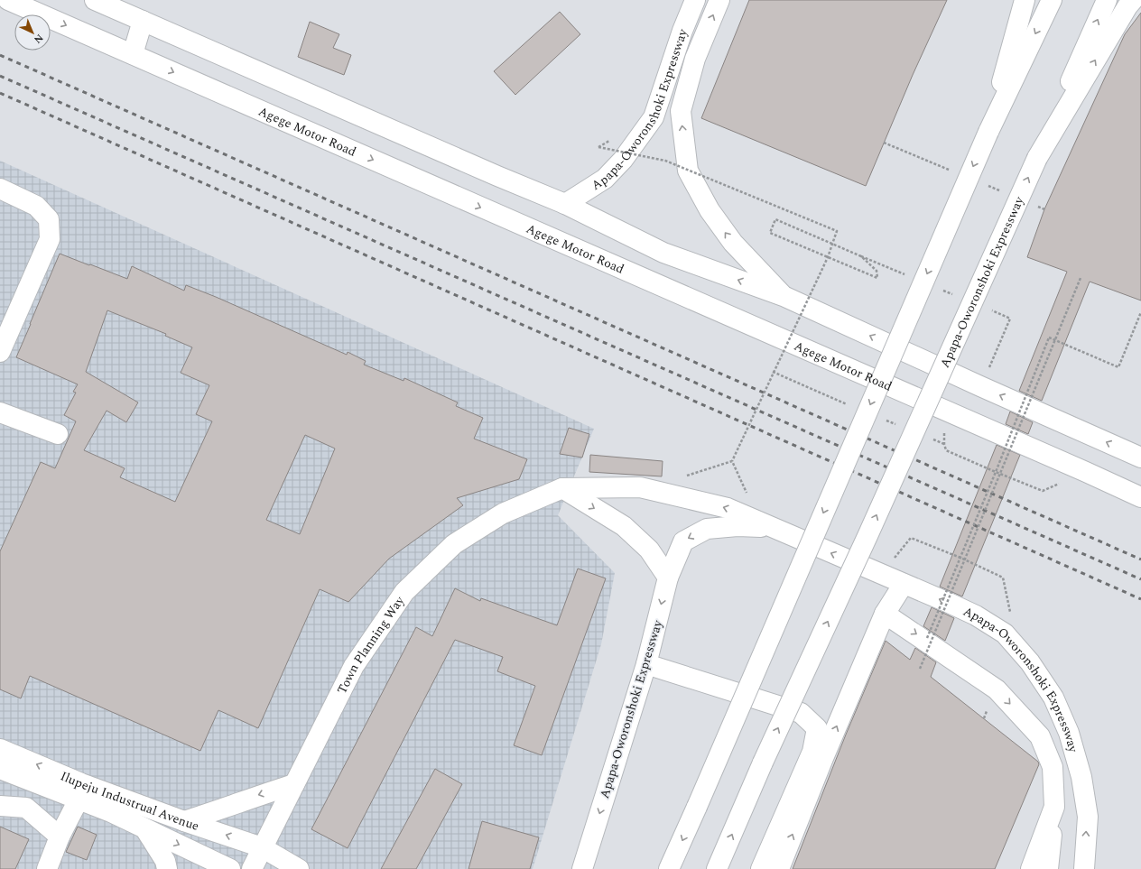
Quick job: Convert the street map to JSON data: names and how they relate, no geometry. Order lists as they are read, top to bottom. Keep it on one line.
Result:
{"streets":{"main road":["Apapa-Oworonshoki Expressway","Agege Motor Road","Town Planning Way","Ilupeju Industrual Avenue"]},"crossings":[["Apapa-Oworonshoki Expressway","Town Planning Way"],["Town Planning Way","Ilupeju Industrual Avenue"]],"north":"bottom right"}
